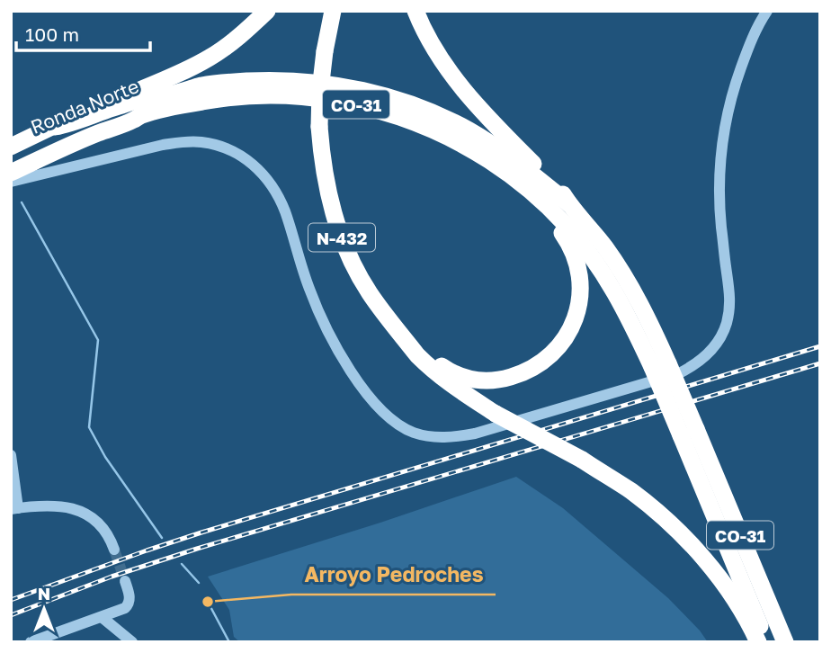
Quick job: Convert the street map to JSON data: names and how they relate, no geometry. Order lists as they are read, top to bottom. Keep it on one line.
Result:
{"streets":{"highway":["CO-31","Ronda Norte","N-432"]},"crossings":[["CO-31","Ronda Norte"]],"places":["Arroyo Pedroches"],"scale_bar":"100 m","north":"top"}
